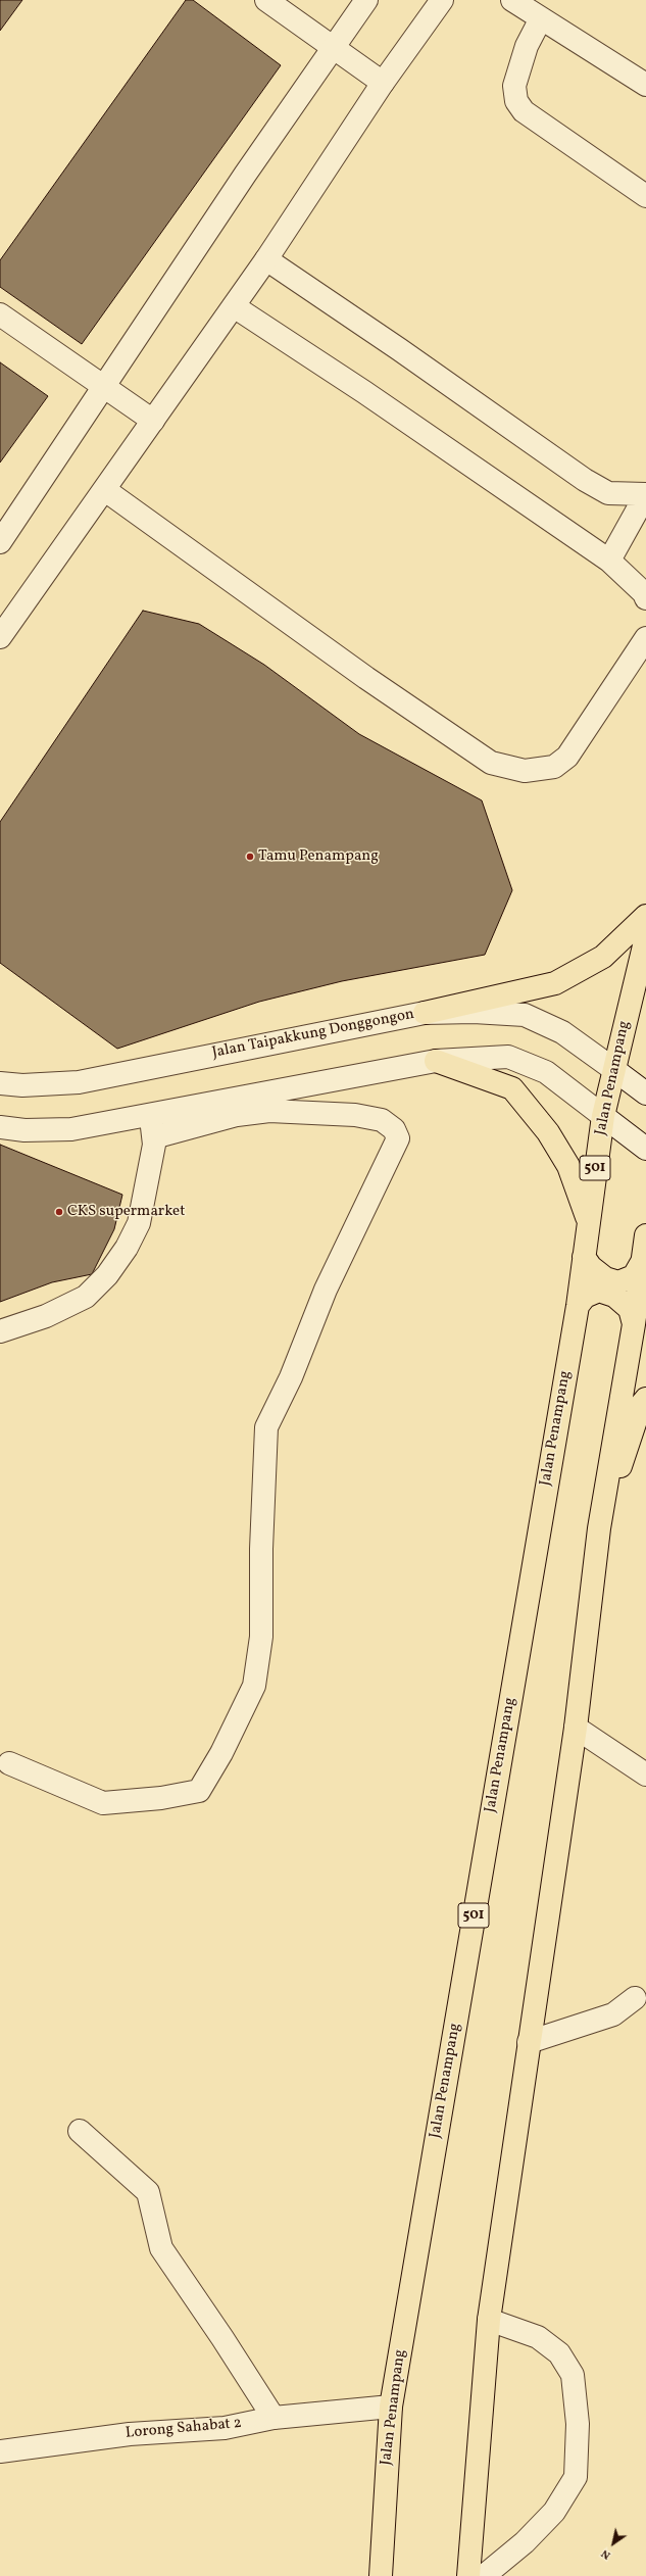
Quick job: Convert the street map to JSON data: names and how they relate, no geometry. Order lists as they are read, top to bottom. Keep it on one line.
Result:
{"streets":{"main road":["Jalan Penampang","501"],"street":["Jalan Taipakkung Donggongon","Lorong Sahabat 2"]},"crossings":[["Jalan Taipakkung Donggongon","Jalan Penampang"],["Jalan Penampang","Lorong Sahabat 2"]],"places":["Tamu Penampang","CKS supermarket"],"north":"bottom left"}
